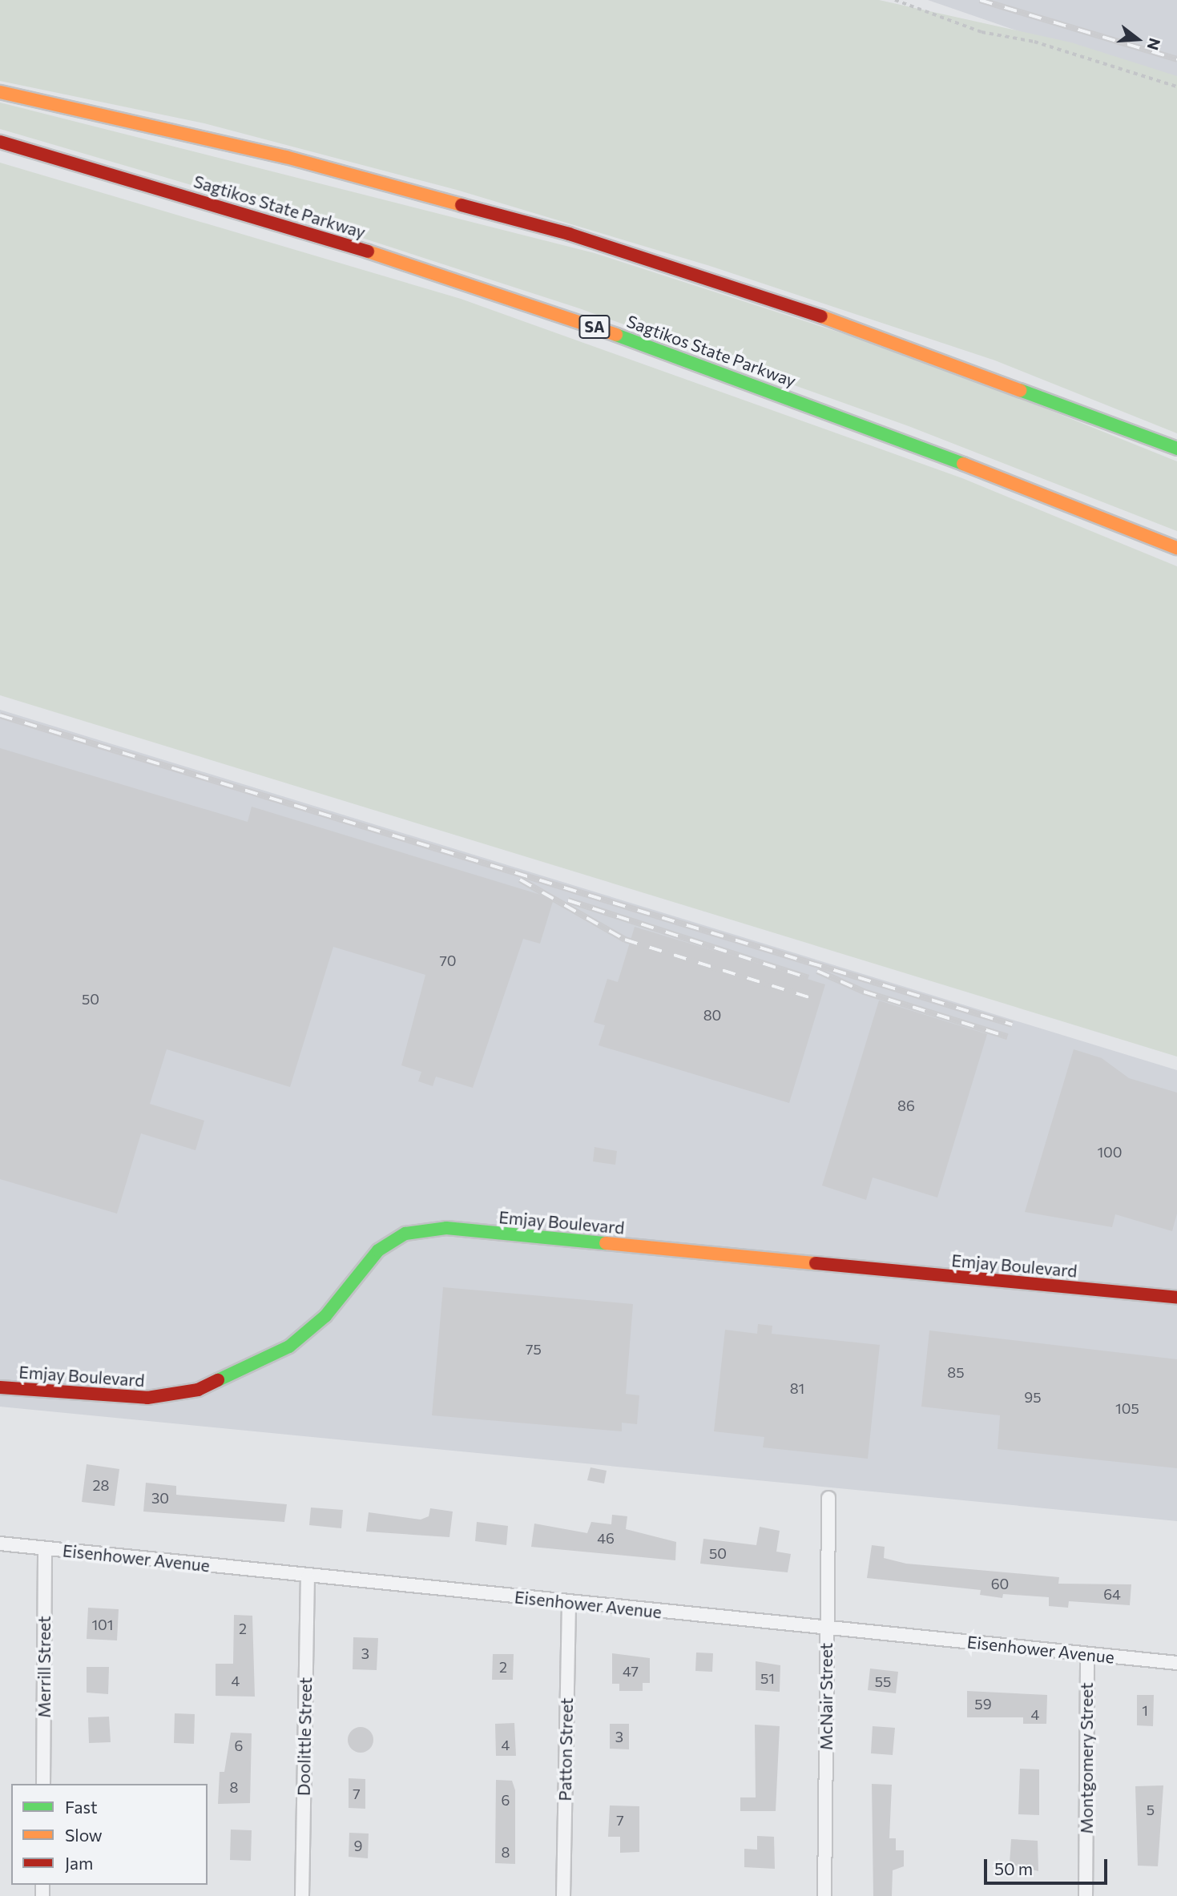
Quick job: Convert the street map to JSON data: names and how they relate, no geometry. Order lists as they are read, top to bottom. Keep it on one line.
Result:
{"streets":{"main road":["Sagtikos State Parkway","SA","Emjay Boulevard"],"street":["Eisenhower Avenue","Merrill Street","McNair Street","Doolittle Street","Patton Street","Montgomery Street"]},"crossings":[["Eisenhower Avenue","Merrill Street"],["Eisenhower Avenue","McNair Street"],["Eisenhower Avenue","Doolittle Street"],["Eisenhower Avenue","Patton Street"],["Eisenhower Avenue","Montgomery Street"]],"house_numbers":["70","50","80","86","100","75","85","81","95","105","28","30","46","50","60","64","101","2","3","2","47","51","4","55","59","1","4","3","4","6","8","7","6","5","7","9","8"],"legend":["Fast","Slow","Jam"],"scale_bar":"50 m","north":"right"}
